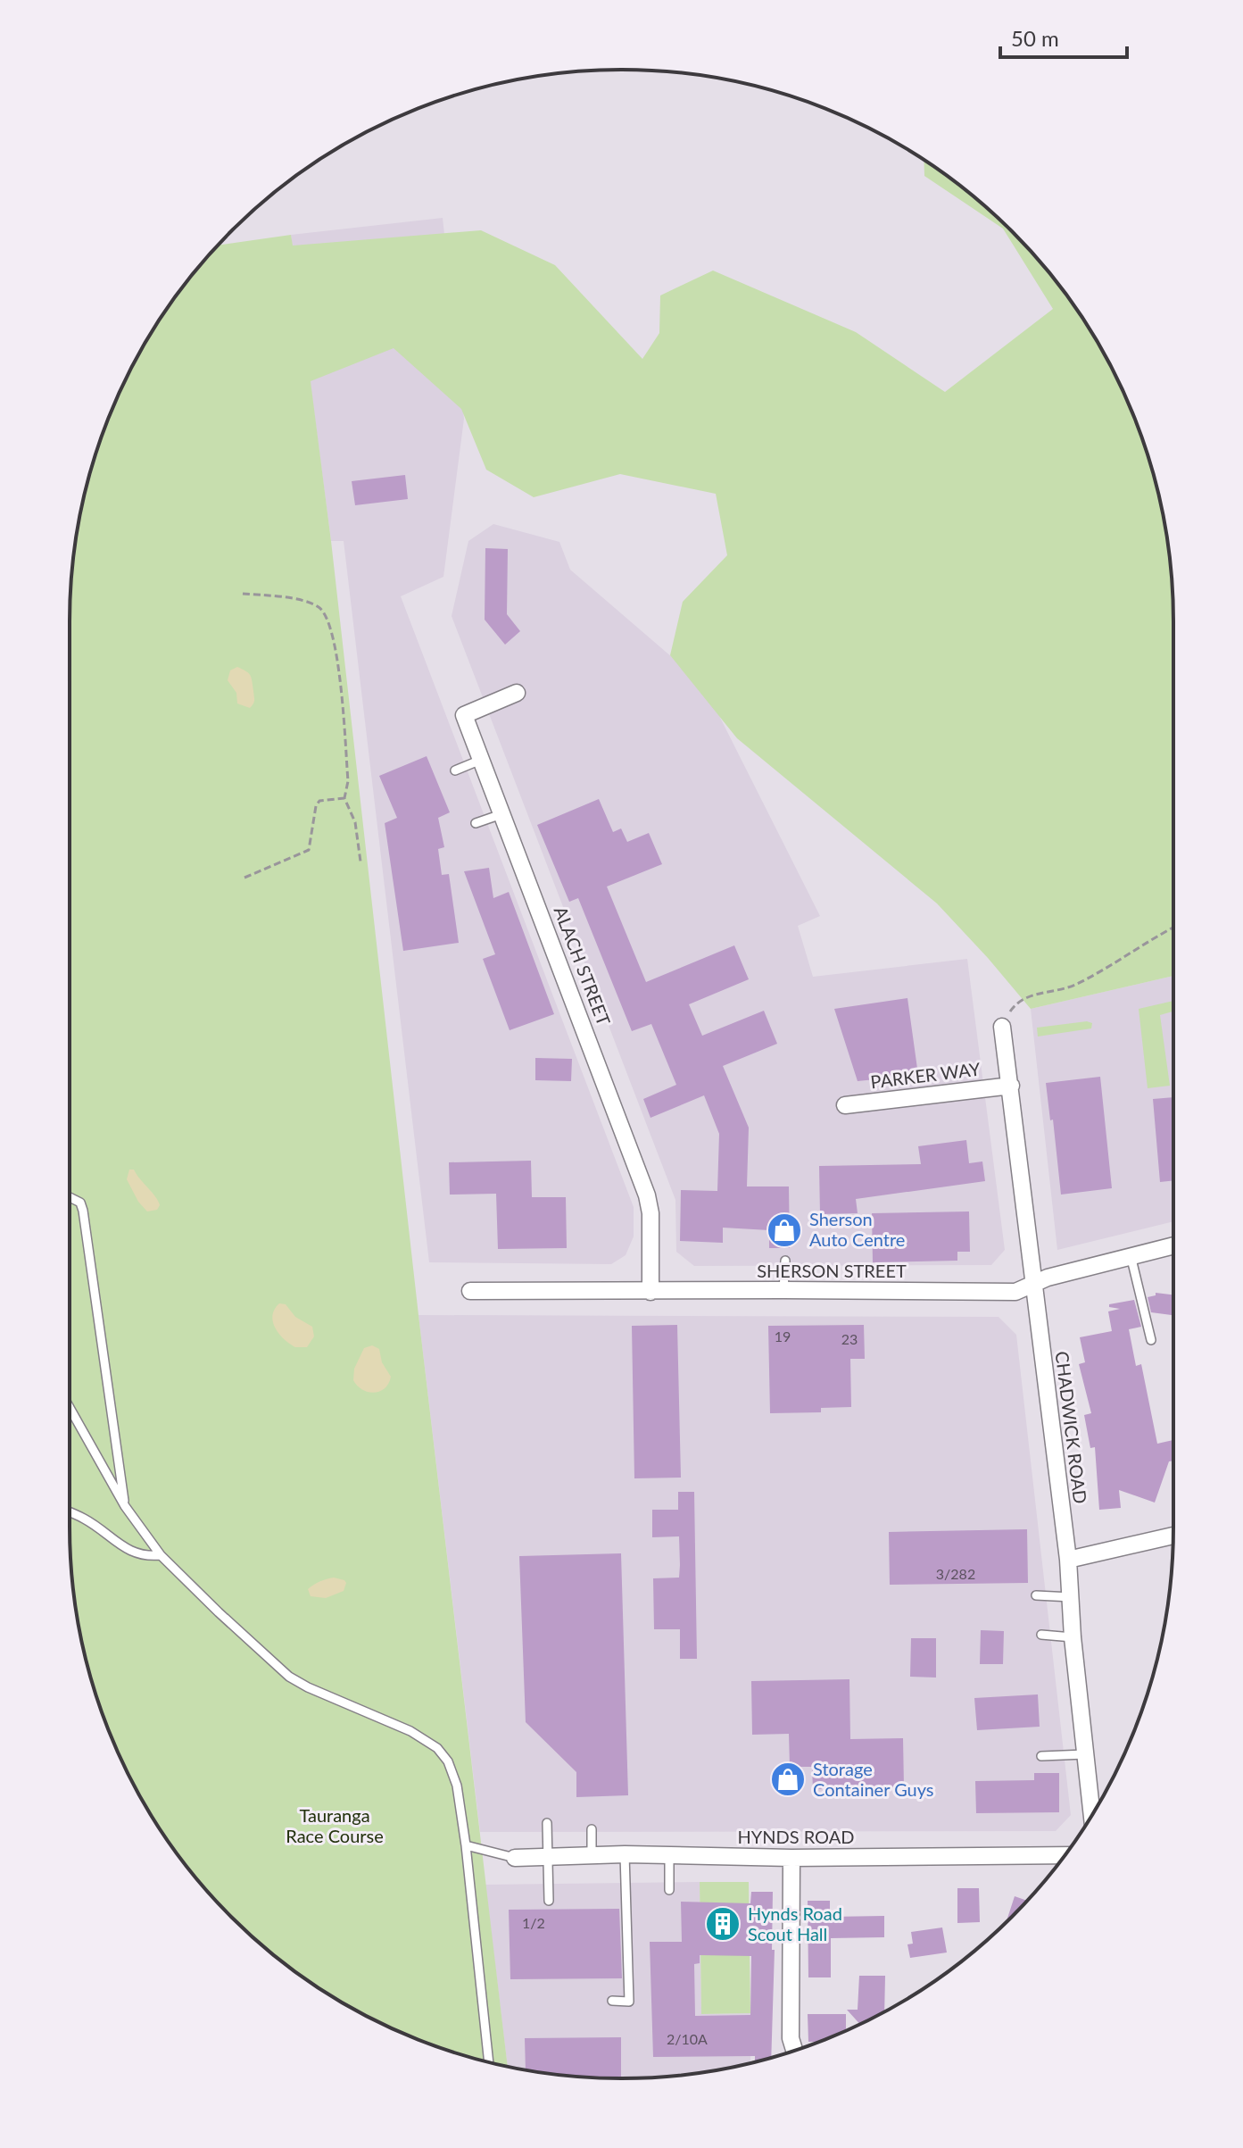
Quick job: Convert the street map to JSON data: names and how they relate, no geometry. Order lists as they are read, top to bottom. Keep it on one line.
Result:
{"streets":{"street":["ALACH STREET","PARKER WAY","SHERSON STREET","CHADWICK ROAD","HYNDS ROAD"]},"crossings":[["ALACH STREET","SHERSON STREET"],["PARKER WAY","CHADWICK ROAD"],["SHERSON STREET","CHADWICK ROAD"]],"parks":["Tauranga Race Course"],"places":{"shop":["Sherson Auto Centre","Storage Container Guys"],"building":["Hynds Road Scout Hall"]},"house_numbers":["19","23","3/282","1/2","2/10A"],"scale_bar":"50 m"}
